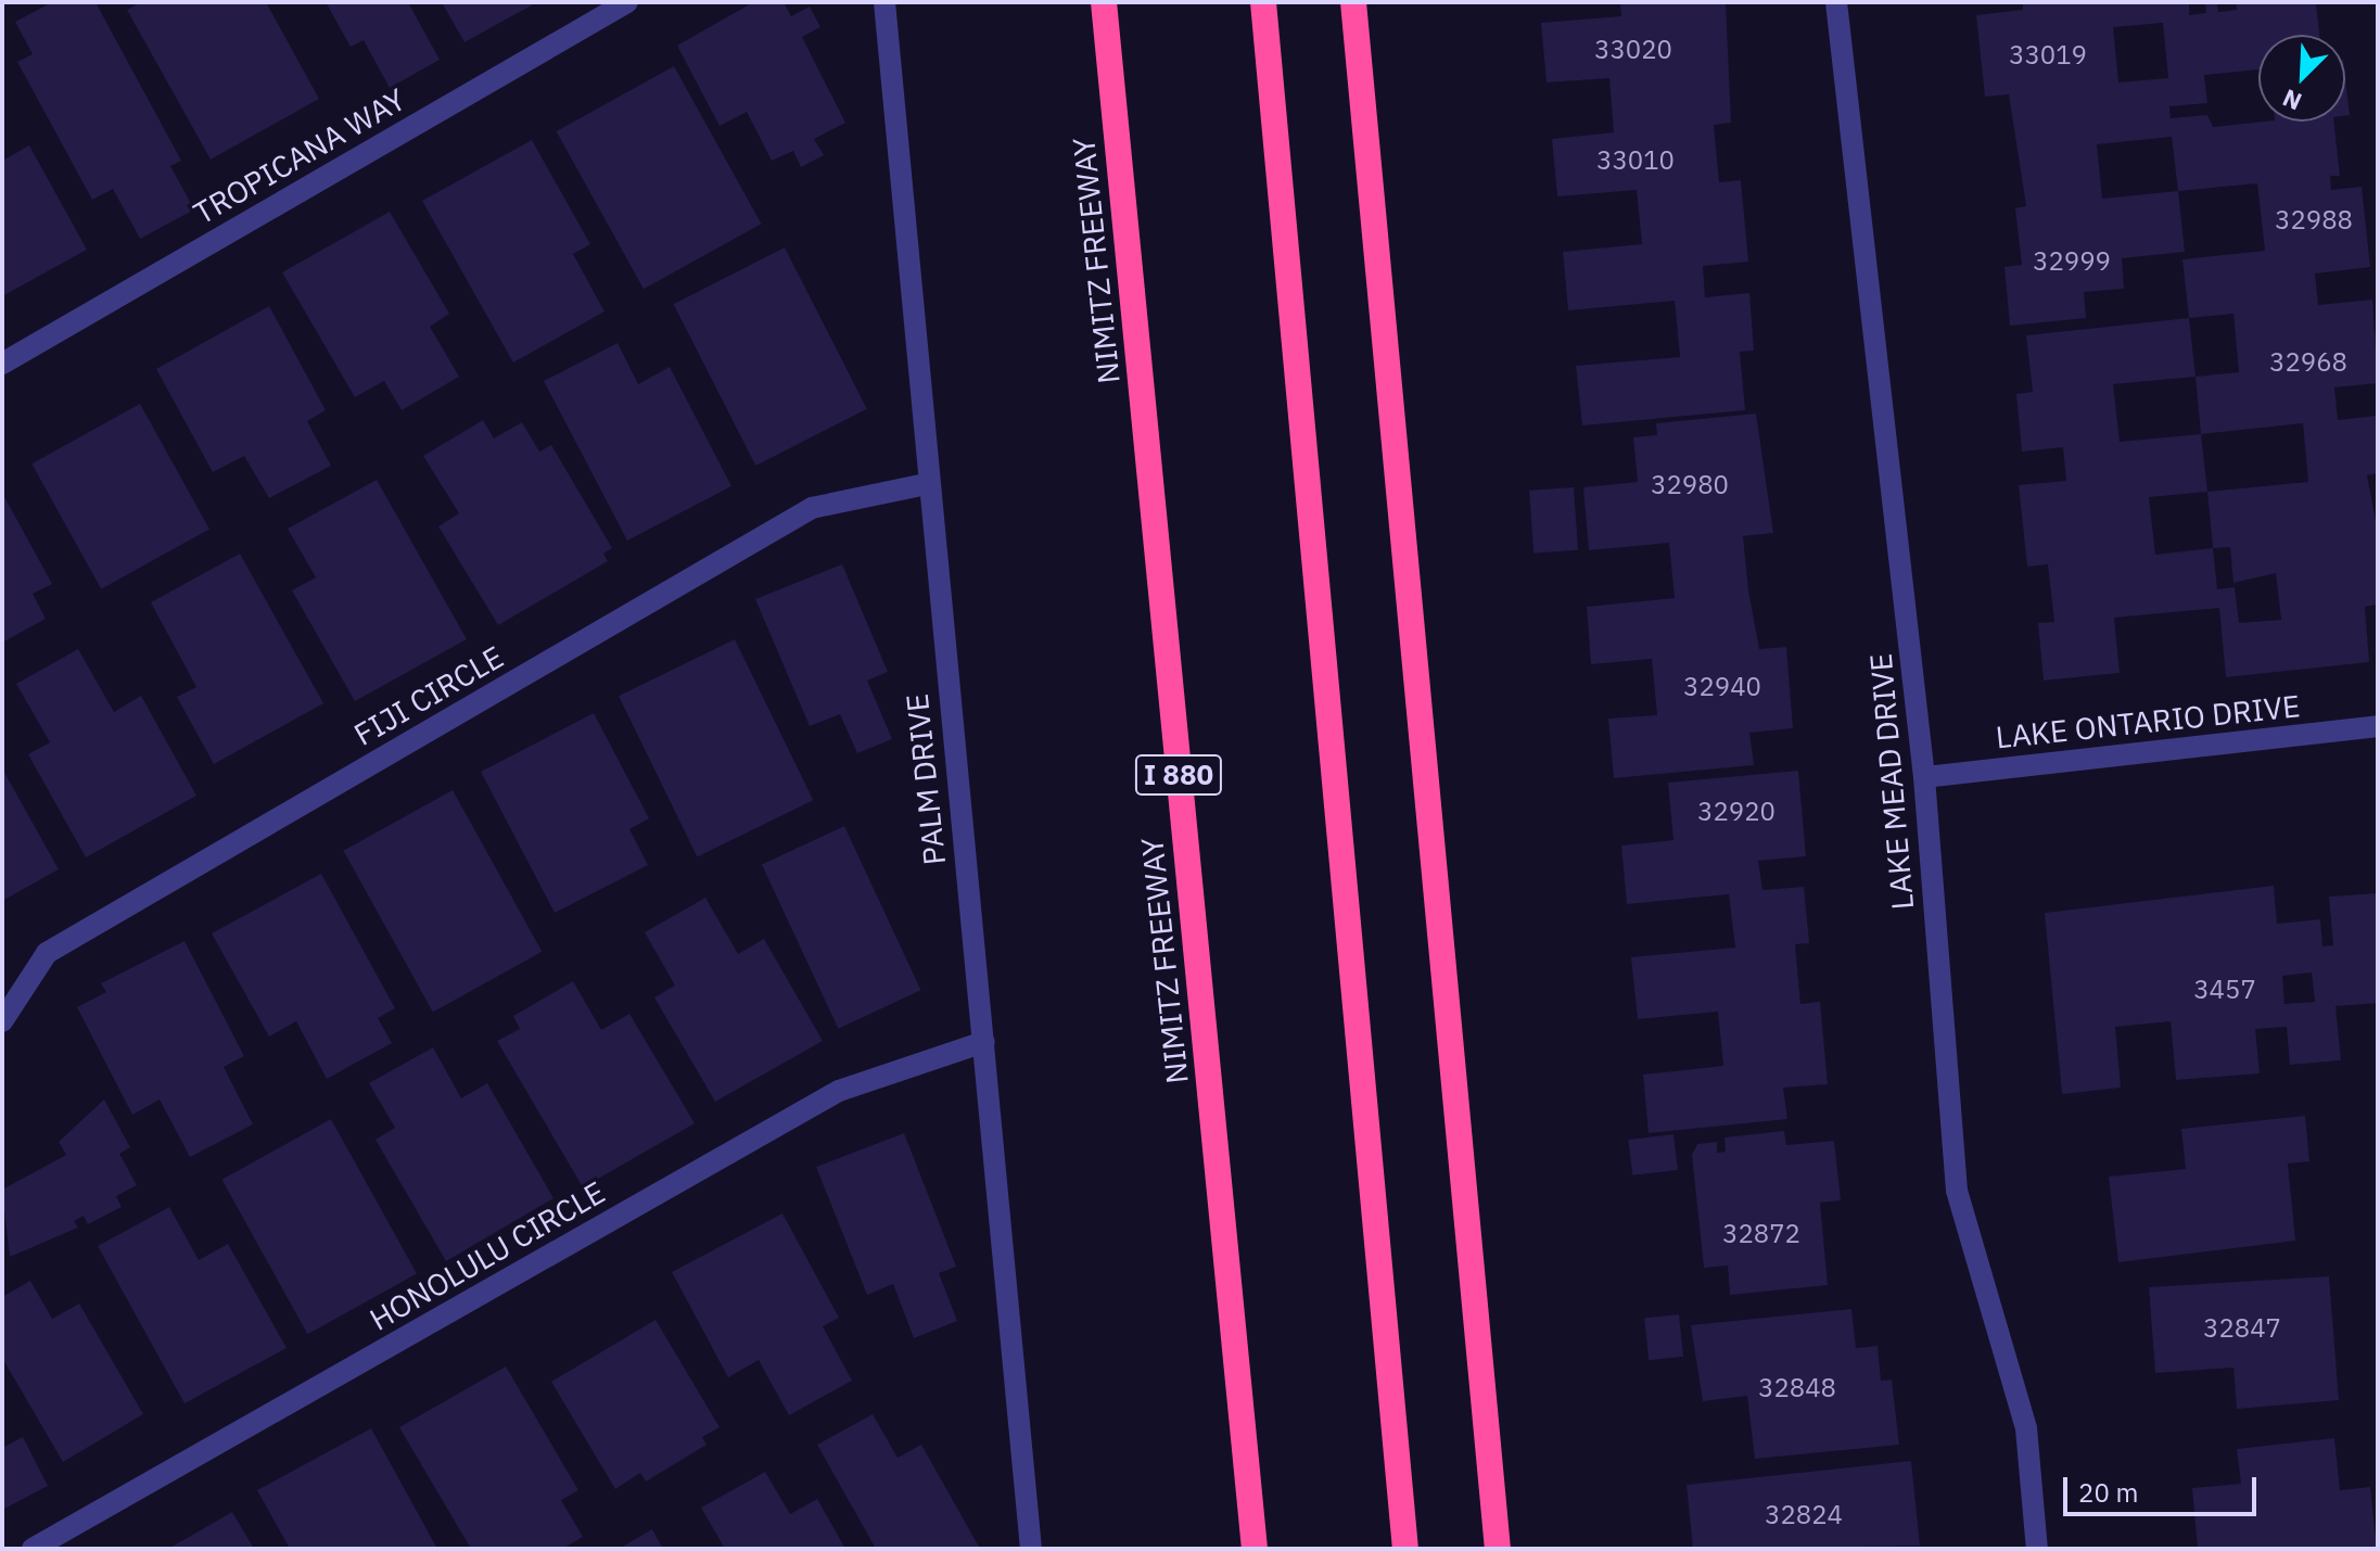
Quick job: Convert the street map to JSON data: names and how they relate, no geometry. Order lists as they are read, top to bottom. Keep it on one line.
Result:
{"streets":{"highway":["NIMITZ FREEWAY","I 880"],"street":["TROPICANA WAY","FIJI CIRCLE","LAKE ONTARIO DRIVE","PALM DRIVE","LAKE MEAD DRIVE","HONOLULU CIRCLE"]},"crossings":[["FIJI CIRCLE","PALM DRIVE"],["LAKE ONTARIO DRIVE","LAKE MEAD DRIVE"],["PALM DRIVE","HONOLULU CIRCLE"]],"house_numbers":["33020","33019","33010","32988","32999","32968","32980","32940","32920","3457","32872","32847","32848","32824"],"scale_bar":"20 m","north":"bottom left"}
